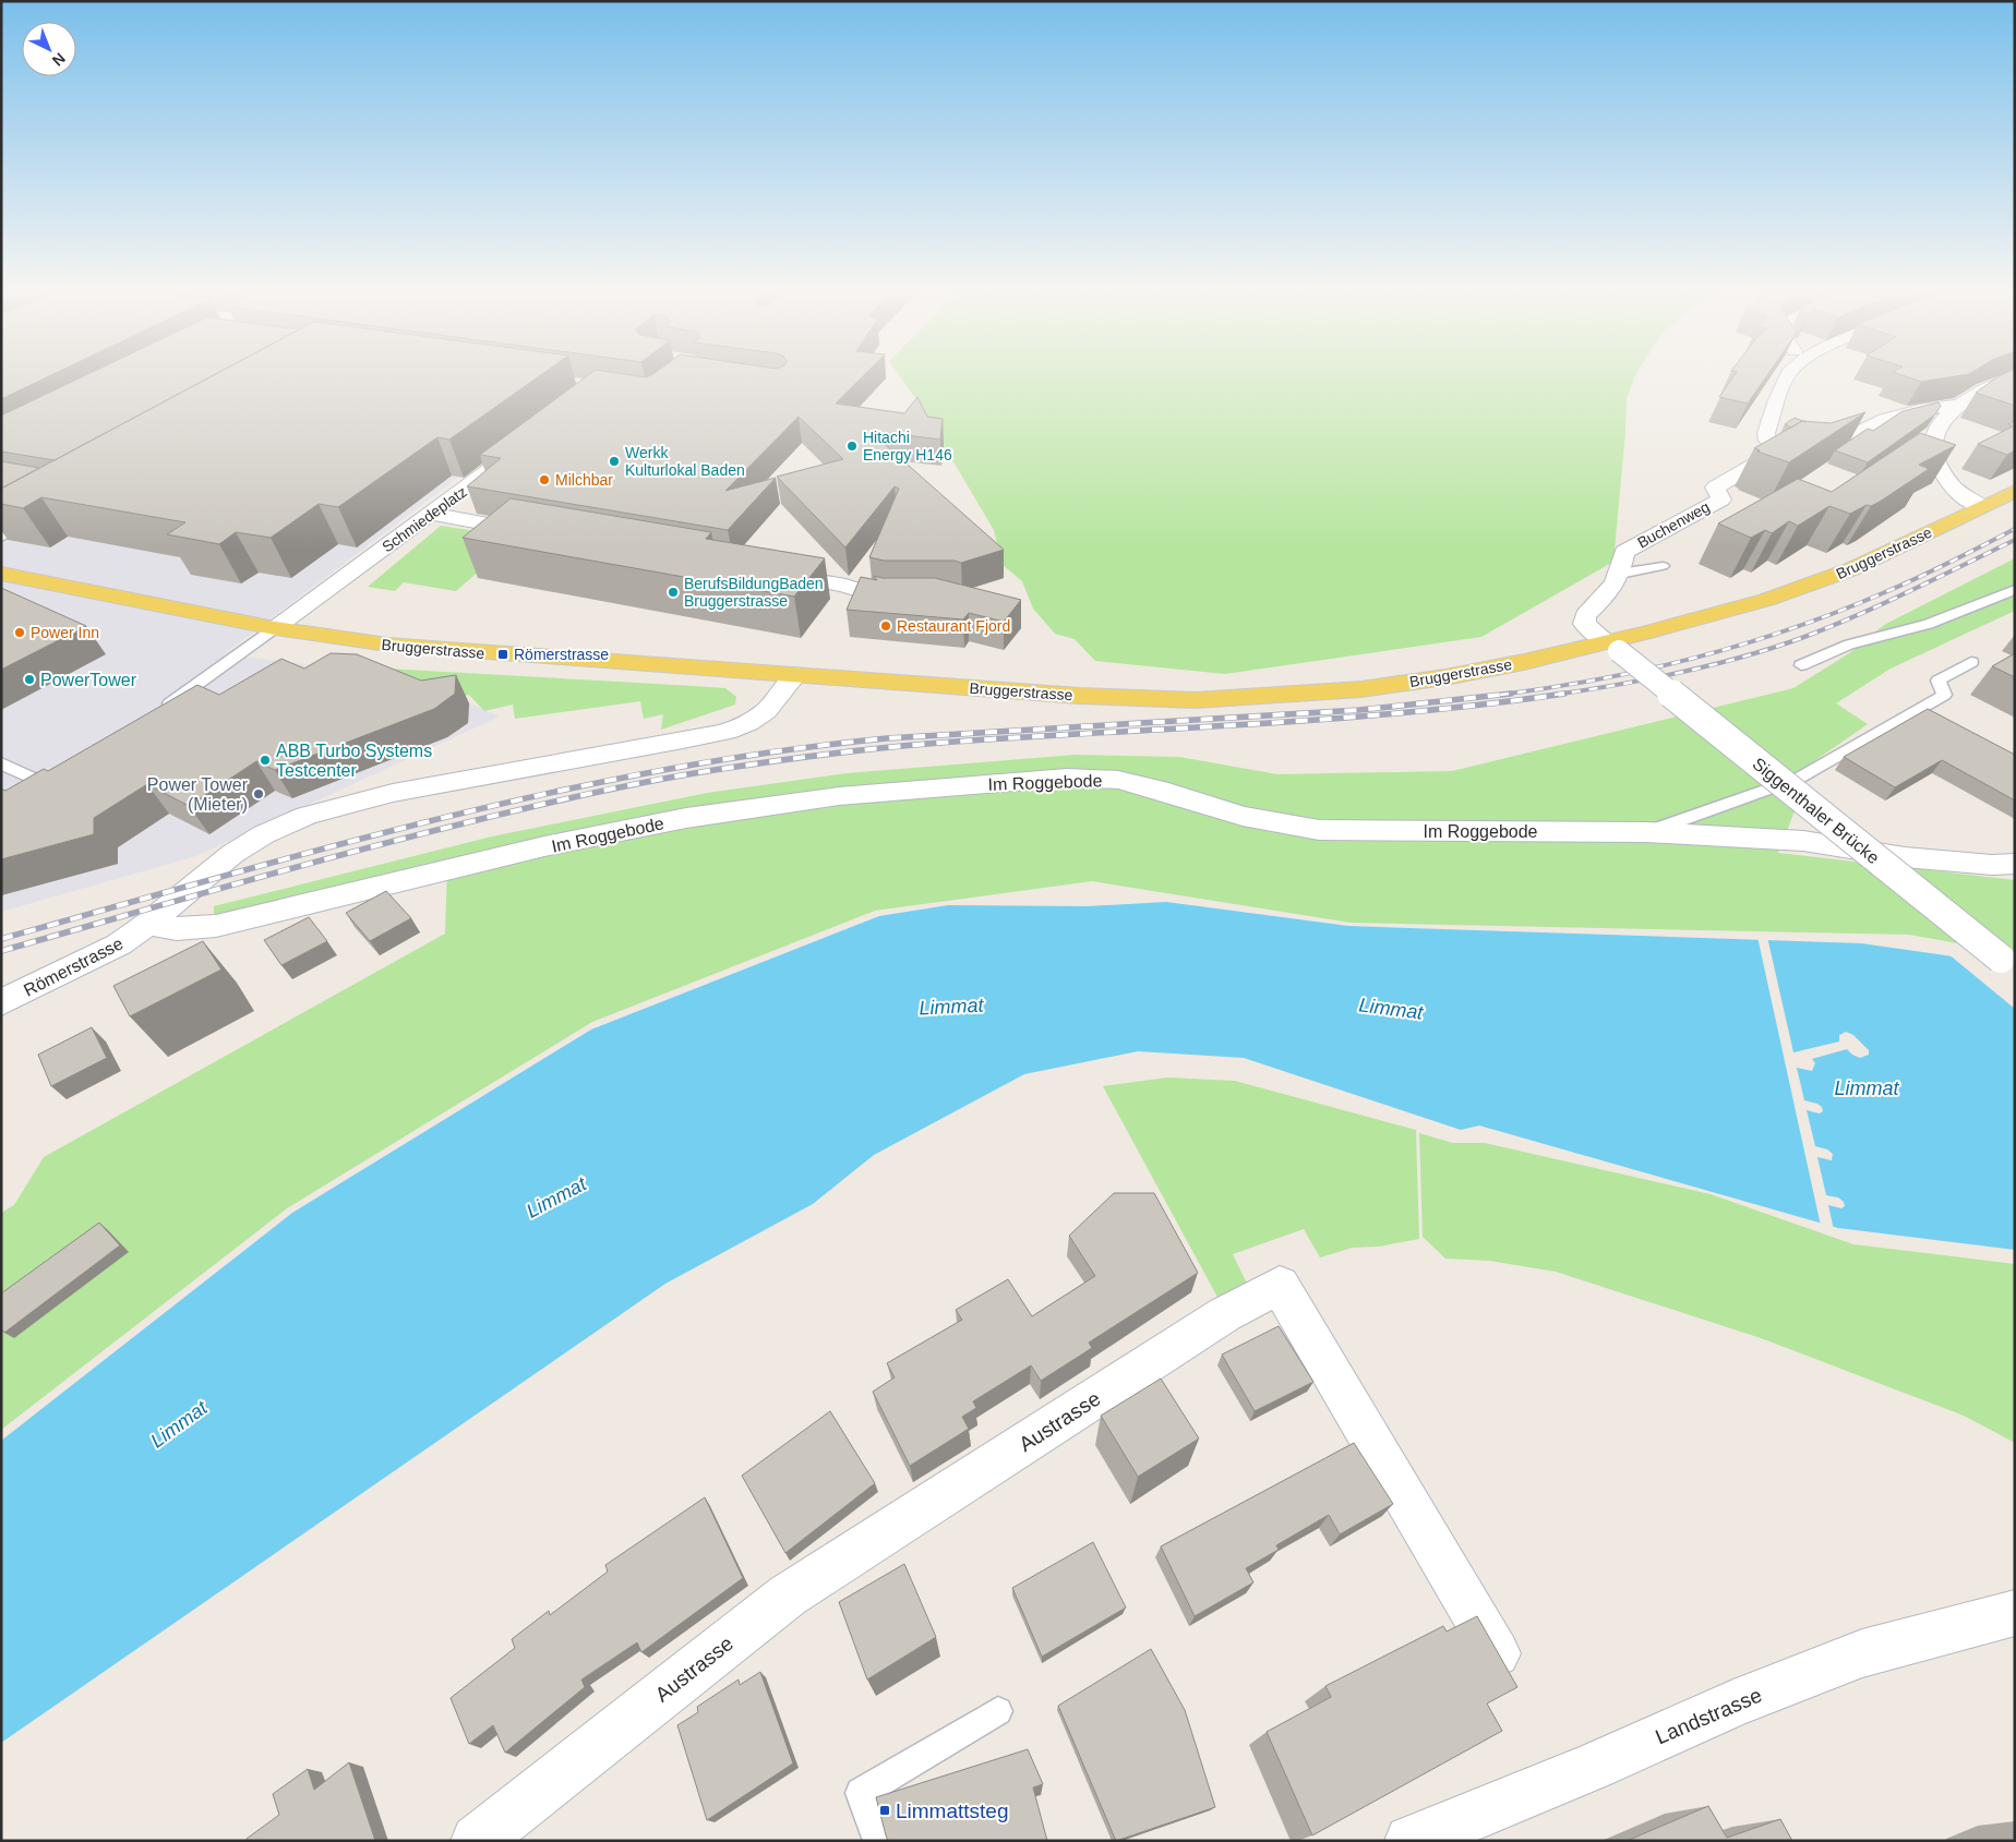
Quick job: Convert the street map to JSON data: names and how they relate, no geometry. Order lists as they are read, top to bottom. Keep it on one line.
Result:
{"streets":{"main road":["Bruggerstrasse"],"street":["Schmiedeplatz","Buchenweg","Im Roggebode","Siggenthaler Brücke","Römerstrasse","Austrasse","Landstrasse"]},"crossings":[["Schmiedeplatz","Bruggerstrasse"],["Buchenweg","Bruggerstrasse"],["Buchenweg","Siggenthaler Brücke"],["Bruggerstrasse","Siggenthaler Brücke"],["Bruggerstrasse","Römerstrasse"],["Im Roggebode","Römerstrasse"]],"water":["Limmat"],"places":{"other":["Hitachi Energy H146","Werkk Kulturlokal Baden","Milchbar","BerufsBildungBaden Bruggerstrasse","Restaurant Fjord","Power Inn","PowerTower","ABB Turbo Systems Testcenter","Power Tower (Mieter)"],"transit":["Römerstrasse","Limmattsteg"]},"north":"bottom right"}
